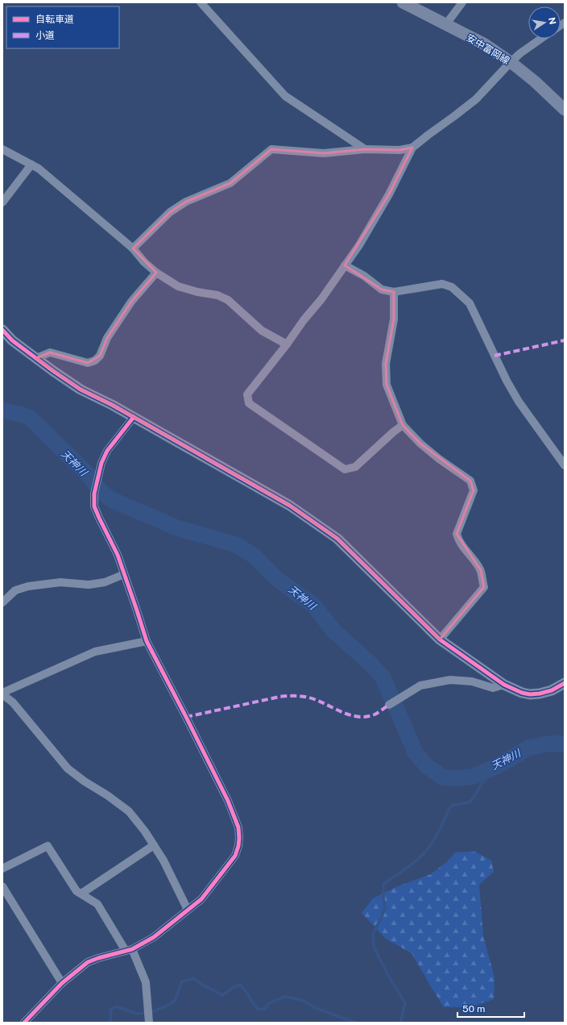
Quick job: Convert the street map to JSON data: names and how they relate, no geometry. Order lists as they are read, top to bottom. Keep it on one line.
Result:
{"streets":{"main road":["安中富岡線"]},"water":["天神川"],"legend":["自転車道","小道"],"scale_bar":"50 m","north":"right"}
